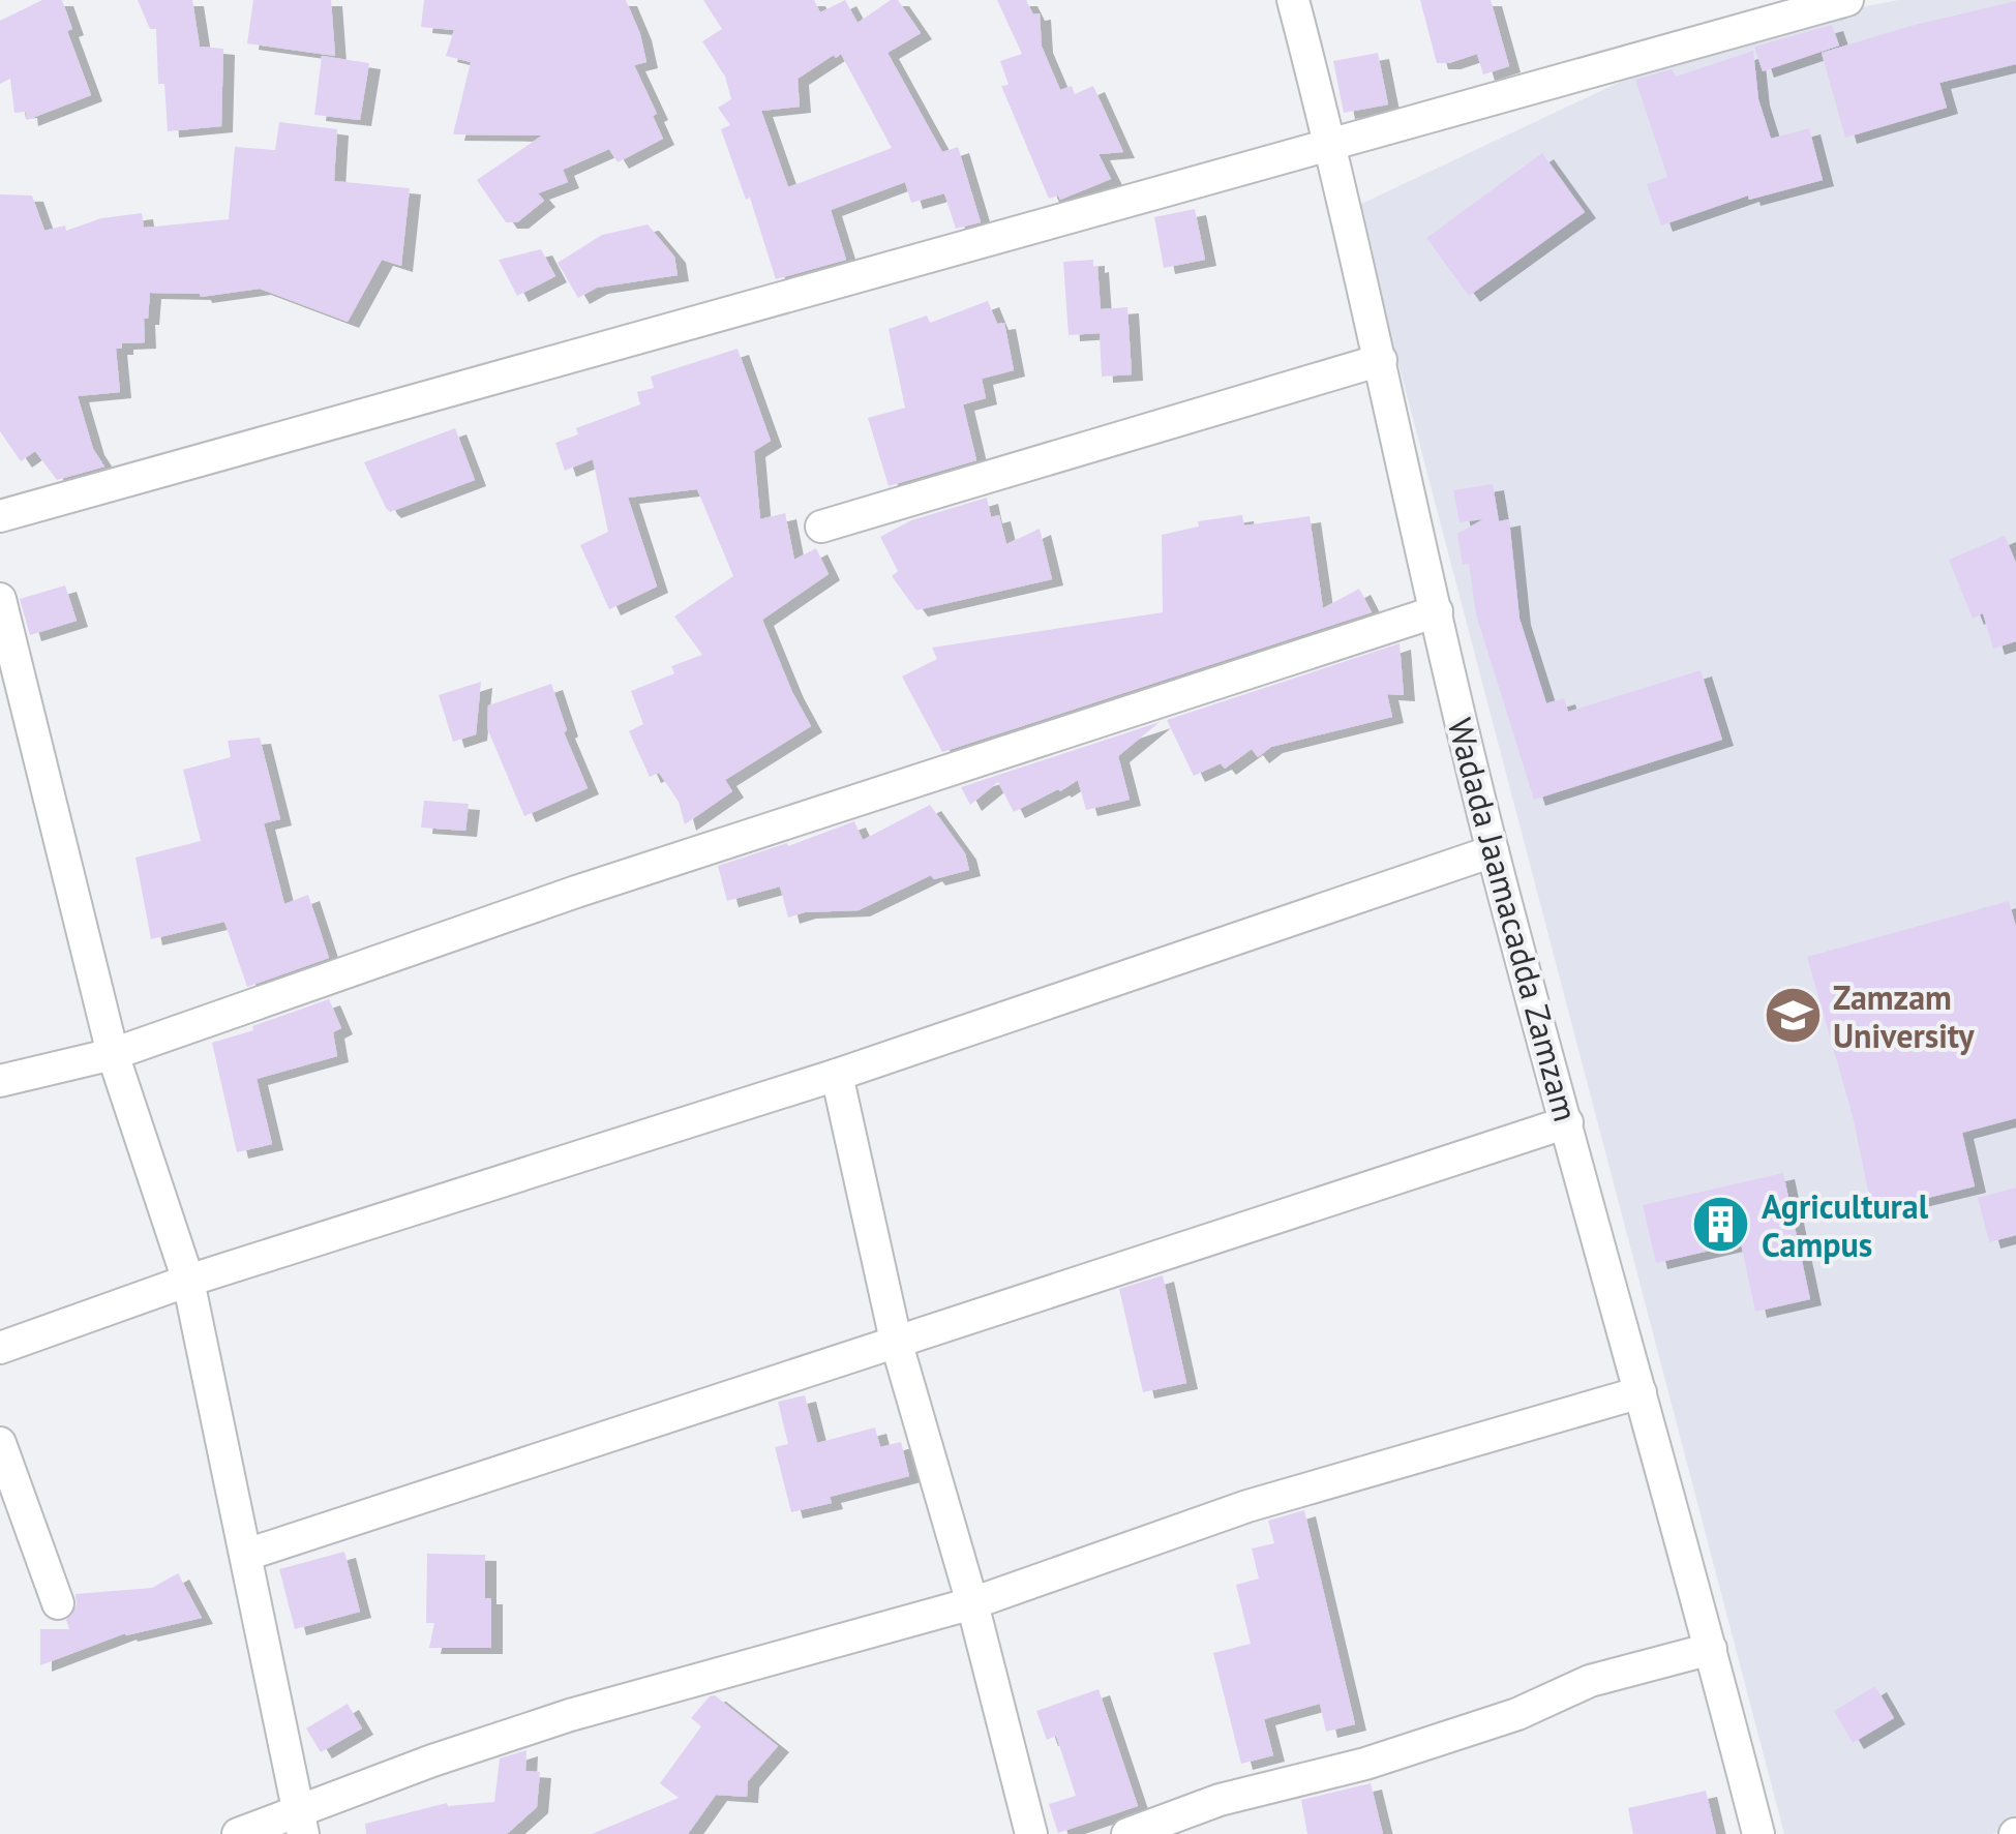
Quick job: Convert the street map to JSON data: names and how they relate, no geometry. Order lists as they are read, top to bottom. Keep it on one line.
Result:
{"streets":{"street":["Wadada Jaamacadda Zamzam"]},"places":{"school or university":["Zamzam University"],"building":["Agricultural Campus"]}}
